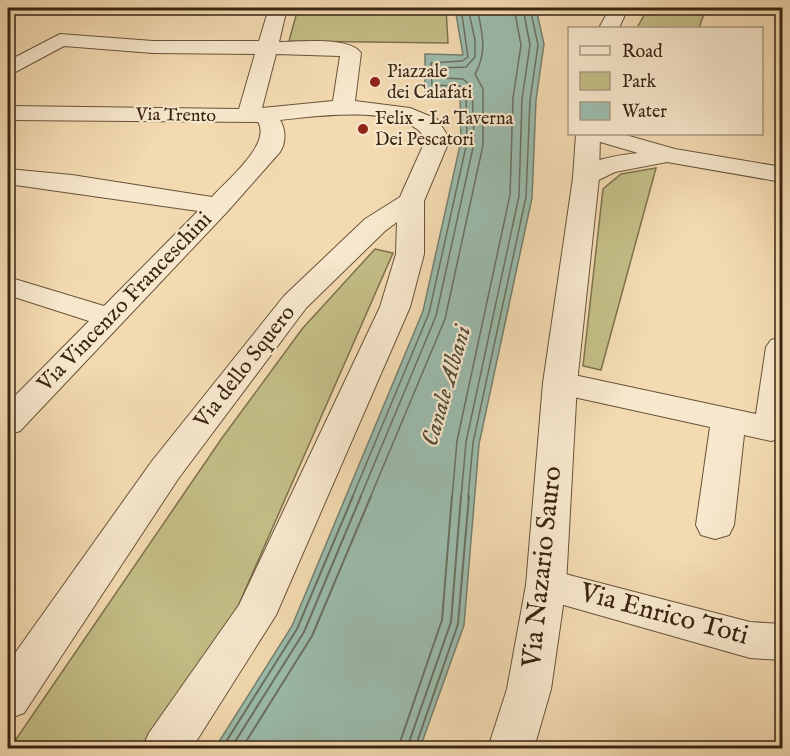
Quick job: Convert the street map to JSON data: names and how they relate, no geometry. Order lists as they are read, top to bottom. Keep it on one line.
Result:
{"streets":{"street":["Via Trento","Via Vincenzo Franceschini","Via dello Squero","Via Nazario Sauro","Via Enrico Toti"]},"crossings":[["Via Trento","Via Vincenzo Franceschini"],["Via Nazario Sauro","Via Enrico Toti"]],"water":["Canale Albani"],"places":["Piazzale dei Calafati","Felix - La Taverna Dei Pescatori"],"legend":["Road","Park","Water"]}
